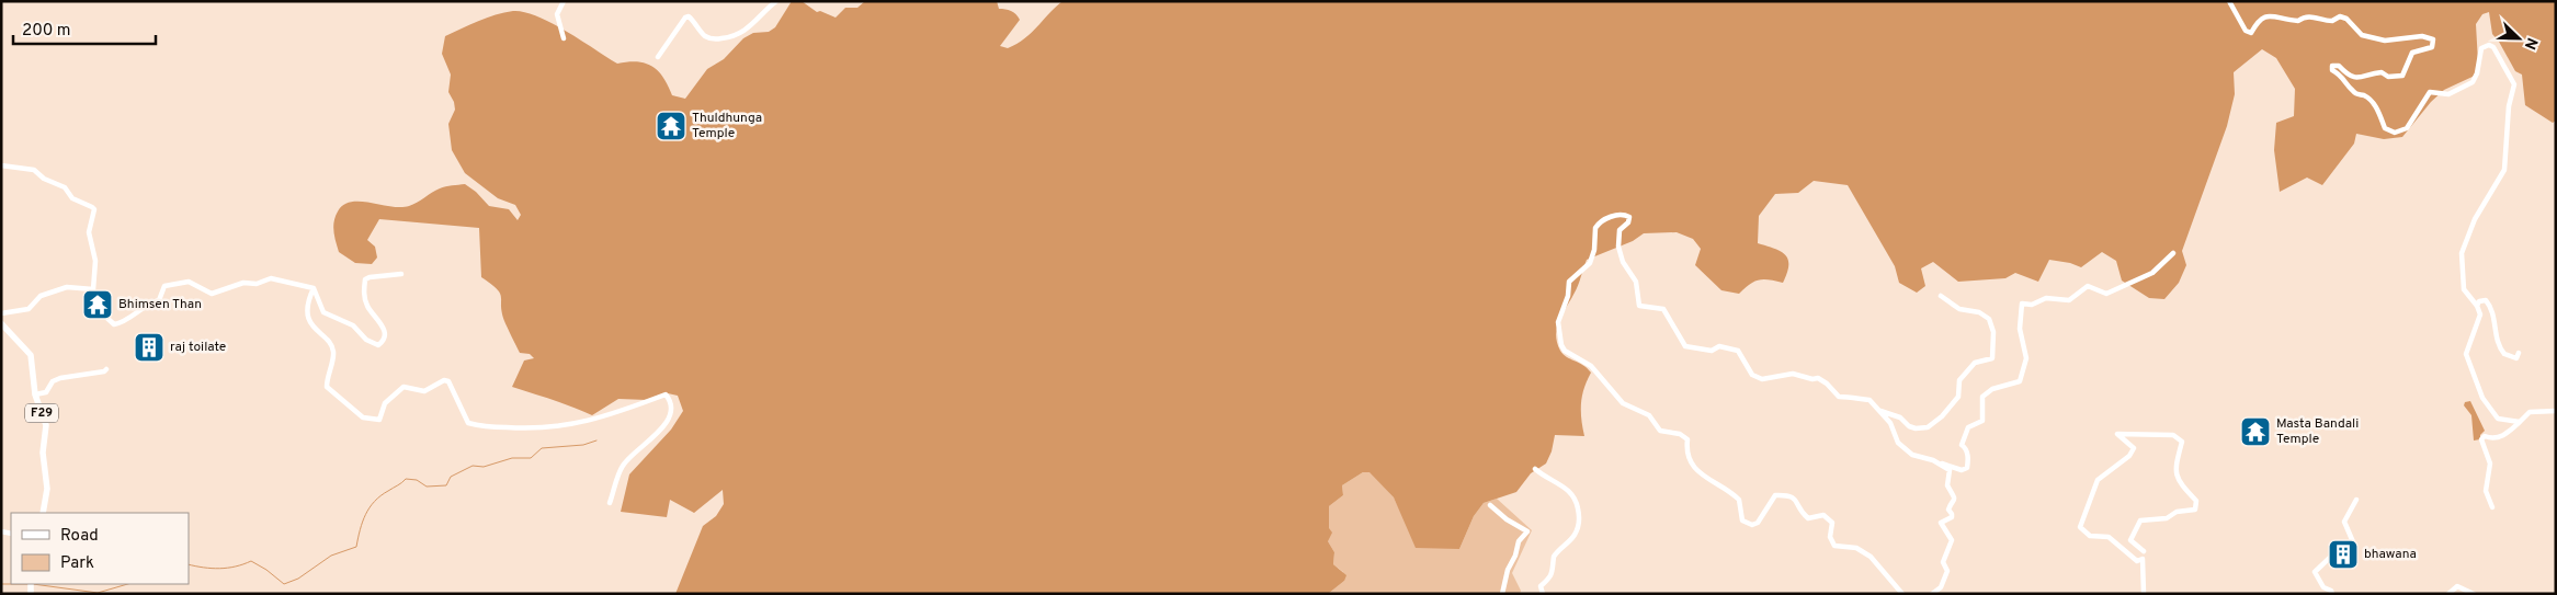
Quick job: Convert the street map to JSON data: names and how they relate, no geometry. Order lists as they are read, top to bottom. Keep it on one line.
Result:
{"streets":{"main road":["F29"]},"places":{"temple":["Thuldhunga Temple","Bhimsen Than","Masta Bandali Temple"],"building":["raj toilate","bhawana"]},"legend":["Road","Park"],"scale_bar":"200 m","north":"bottom right"}
